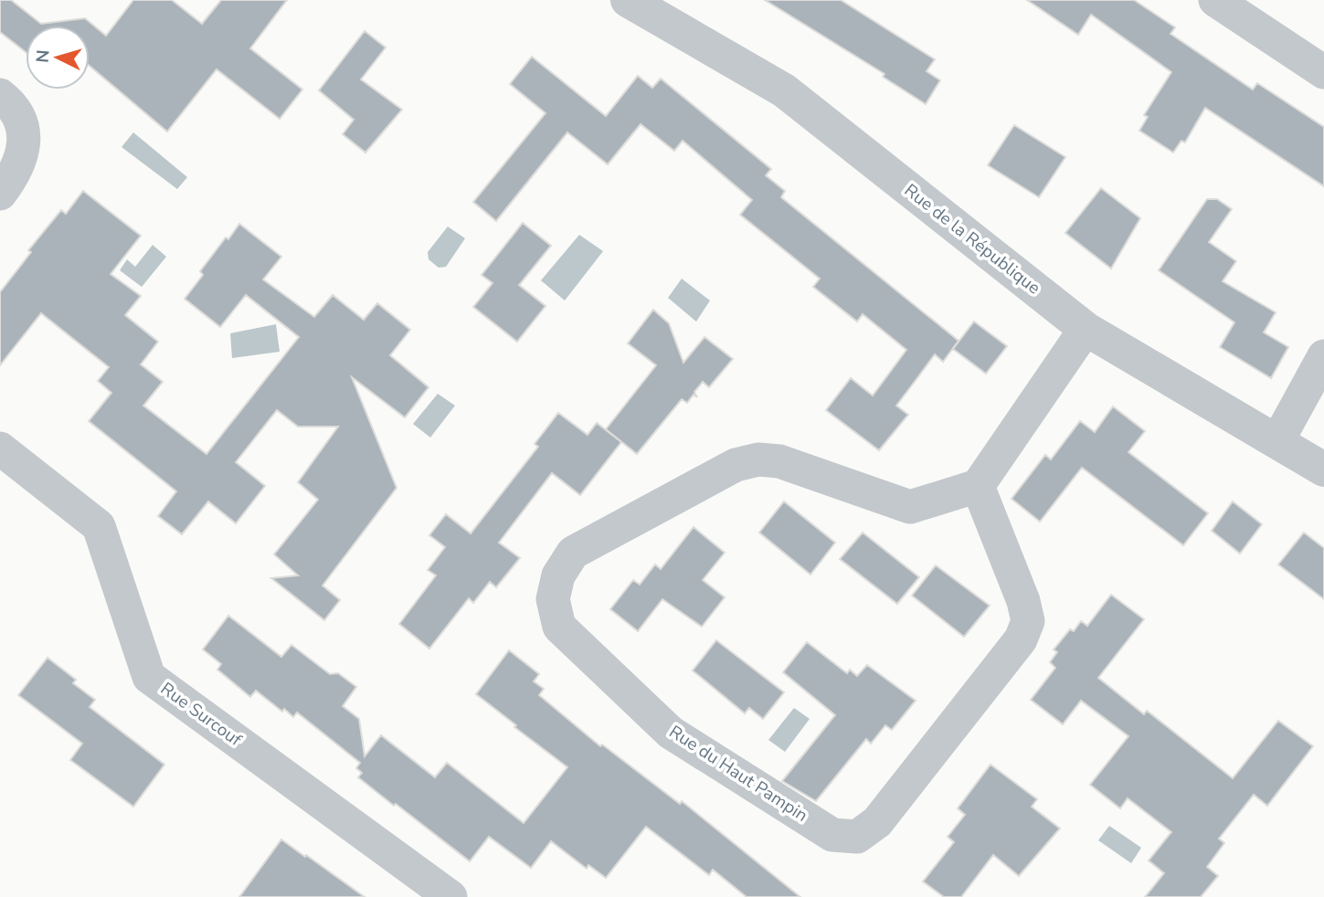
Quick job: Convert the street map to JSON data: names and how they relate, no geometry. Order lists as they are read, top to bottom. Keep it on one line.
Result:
{"streets":{"street":["Rue de la République","Rue Surcouf","Rue du Haut Pampin"]},"north":"left"}
